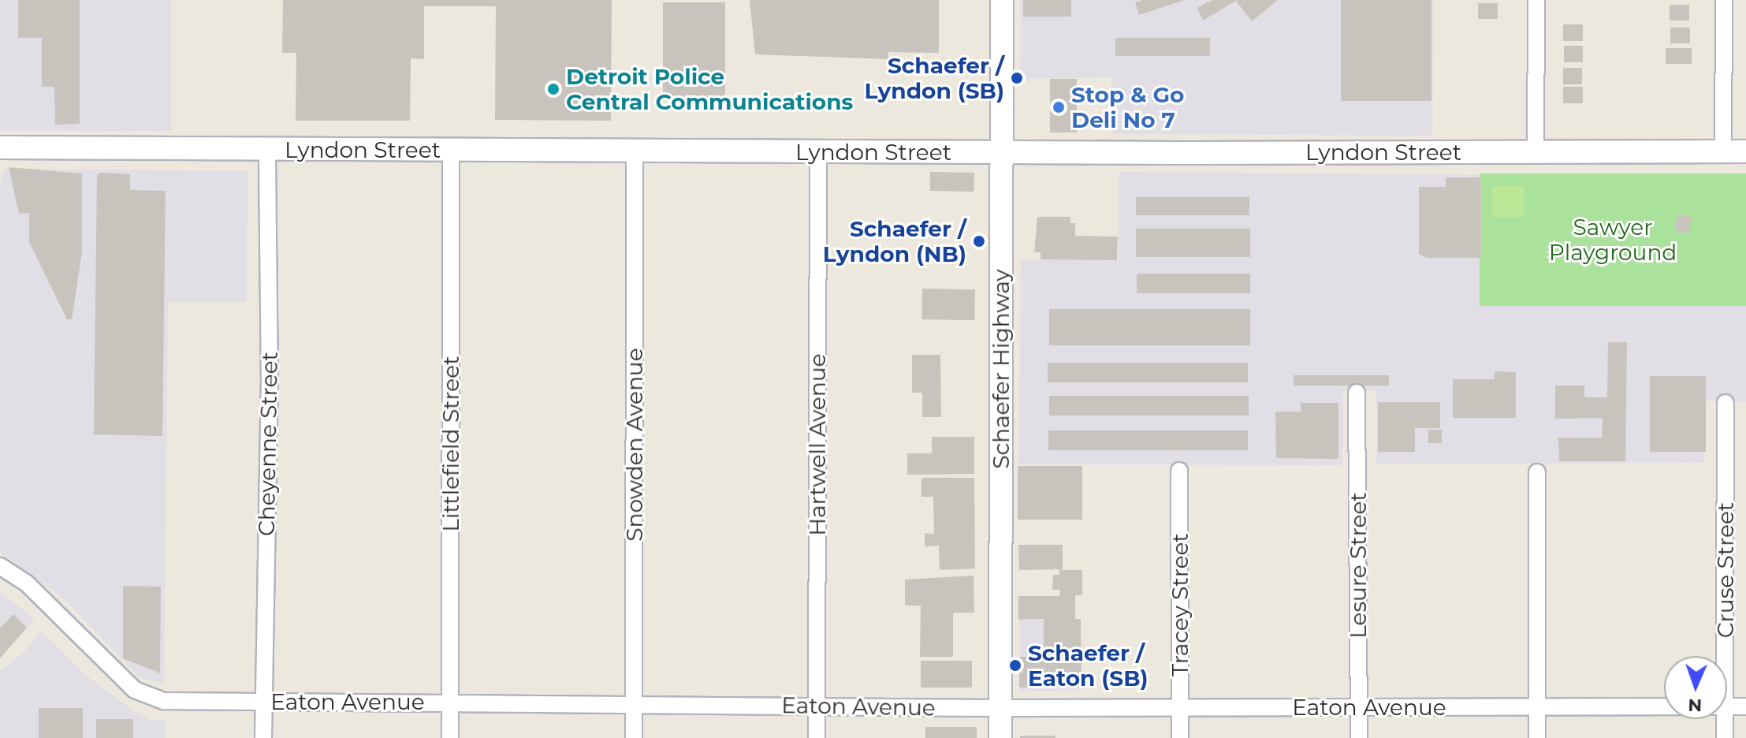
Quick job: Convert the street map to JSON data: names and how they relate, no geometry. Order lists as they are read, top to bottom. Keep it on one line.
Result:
{"streets":{"street":["Lyndon Street","Schaefer Highway","Cheyenne Street","Littlefield Street","Snowden Avenue","Hartwell Avenue","Lesure Street","Cruse Street","Tracey Street","Eaton Avenue"]},"crossings":[["Lyndon Street","Schaefer Highway"],["Lyndon Street","Cheyenne Street"],["Lyndon Street","Littlefield Street"],["Lyndon Street","Snowden Avenue"],["Lyndon Street","Hartwell Avenue"],["Schaefer Highway","Eaton Avenue"],["Cheyenne Street","Eaton Avenue"],["Littlefield Street","Eaton Avenue"],["Snowden Avenue","Eaton Avenue"],["Hartwell Avenue","Eaton Avenue"],["Lesure Street","Eaton Avenue"],["Tracey Street","Eaton Avenue"]],"parks":["Sawyer Playground"],"places":["Schaefer / Lyndon (SB)","Detroit Police Central Communications","Stop & Go Deli No 7","Schaefer / Lyndon (NB)","Schaefer / Eaton (SB)"],"north":"bottom"}
